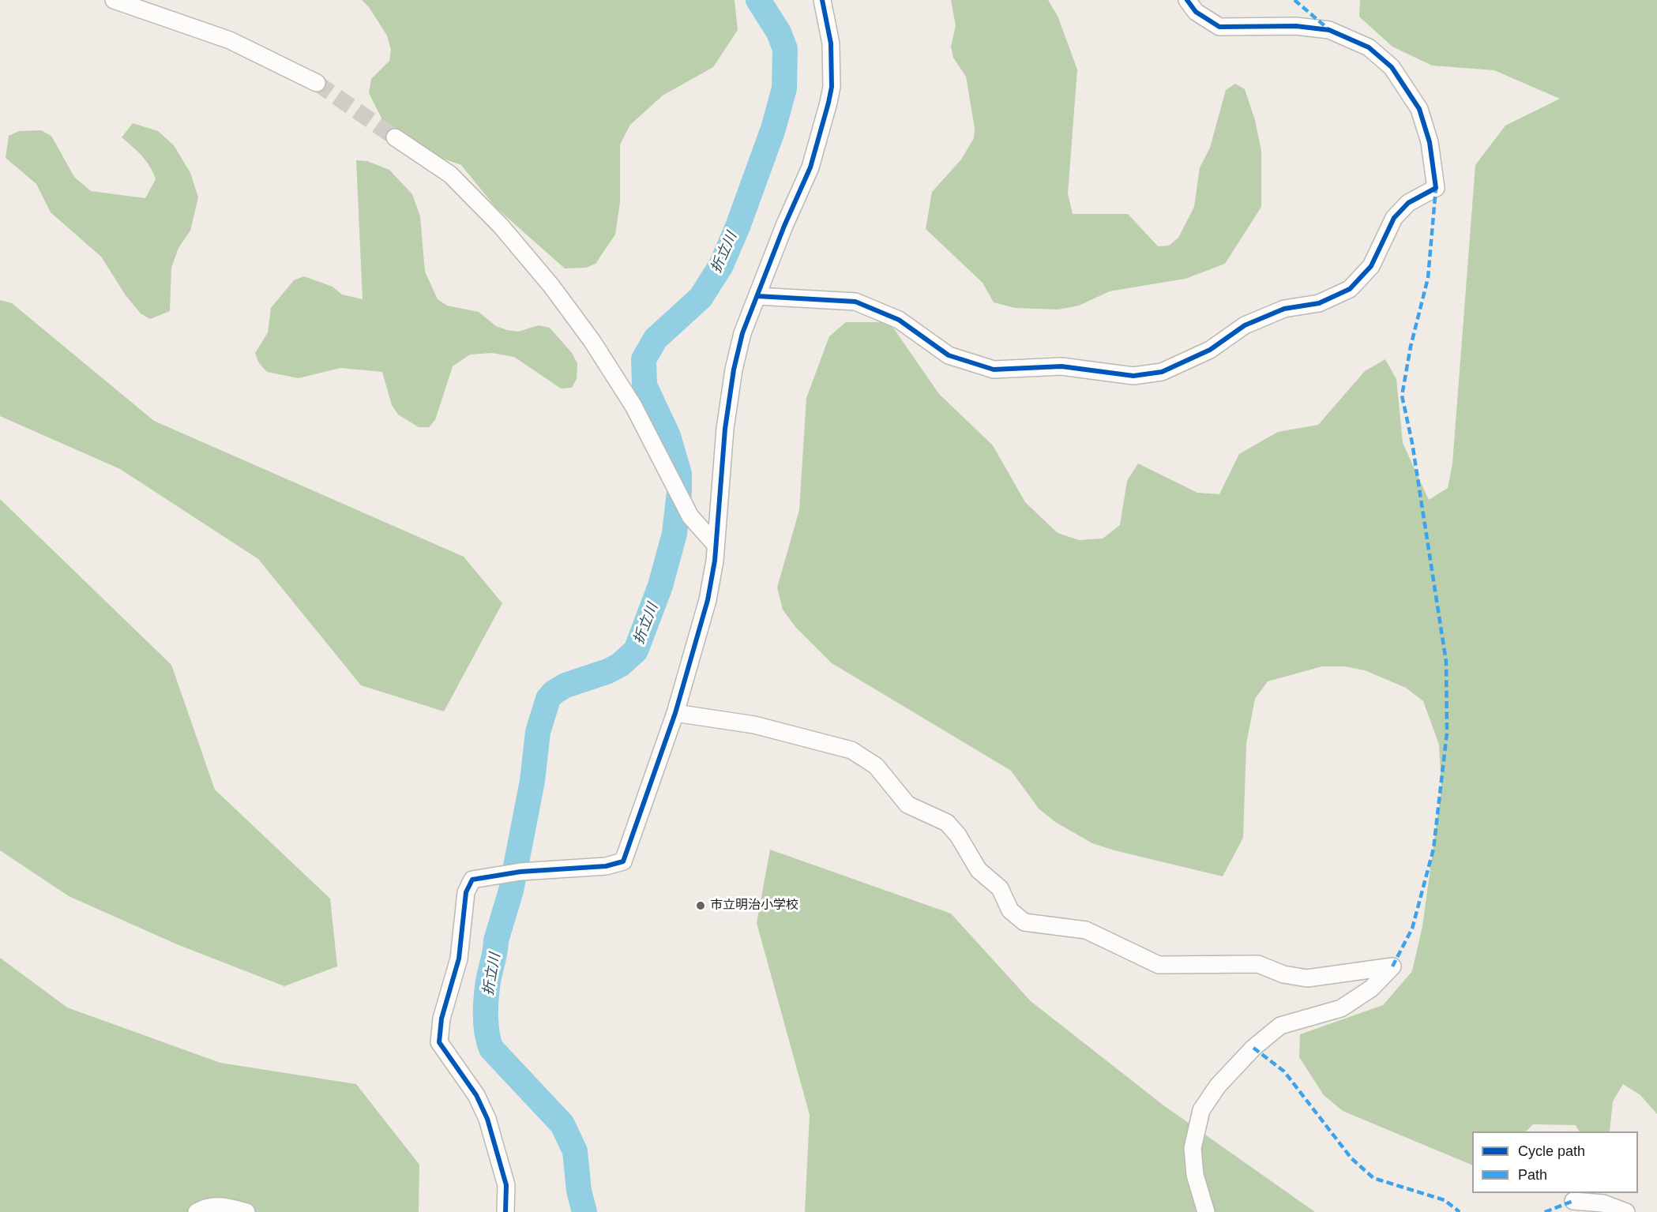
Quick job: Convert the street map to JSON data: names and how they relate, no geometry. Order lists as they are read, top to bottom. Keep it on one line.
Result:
{"water":["折立川"],"places":["市立明治小学校"],"legend":["Cycle path","Path"]}
